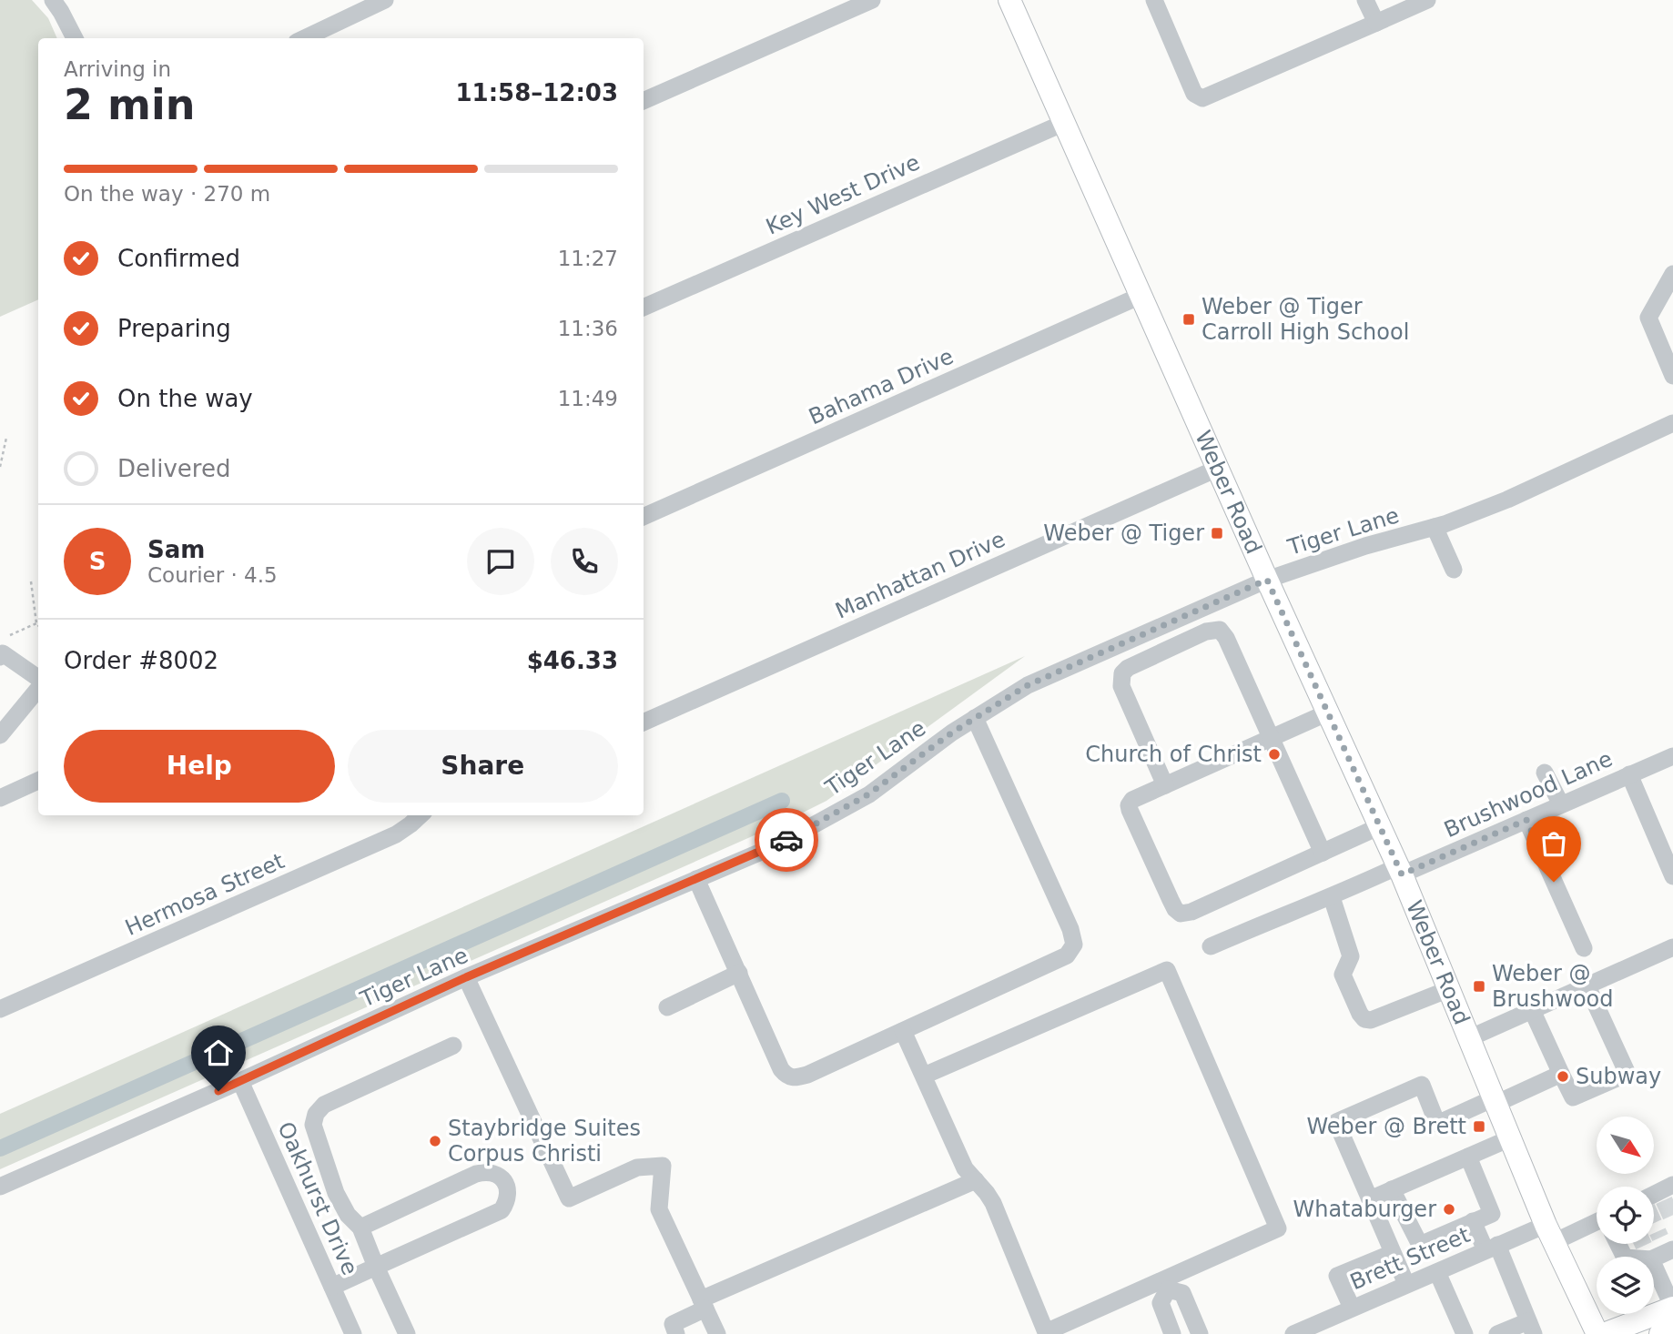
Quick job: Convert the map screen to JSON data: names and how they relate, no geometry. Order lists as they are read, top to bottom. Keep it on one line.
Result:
{"streets":{"main road":["Weber Road"],"street":["Key West Drive","Bahama Drive","Tiger Lane","Manhattan Drive","Brushwood Lane","Hermosa Street","Oakhurst Drive","Brett Street"]},"crossings":[["Key West Drive","Weber Road"],["Bahama Drive","Weber Road"],["Weber Road","Tiger Lane"],["Weber Road","Manhattan Drive"],["Weber Road","Brushwood Lane"],["Weber Road","Brett Street"],["Tiger Lane","Oakhurst Drive"]],"places":{"transit":["Weber @ Tiger Carroll High School","Weber @ Tiger","Weber @ Brushwood","Weber @ Brett"],"other":["Church of Christ","Subway","Staybridge Suites Corpus Christi","Whataburger"]},"north":"bottom right","page":{"heading":["2 min","Arriving in","11:58–12:03"],"panel":["Sam","Courier · 4.5","Order #8002","$46.33"],"bar":"On the way · 270 m","list":[["Confirmed","11:27"],["Preparing","11:36"],["On the way","11:49"],"Delivered"],"round":"S","buttons":["Help","Share"]}}
